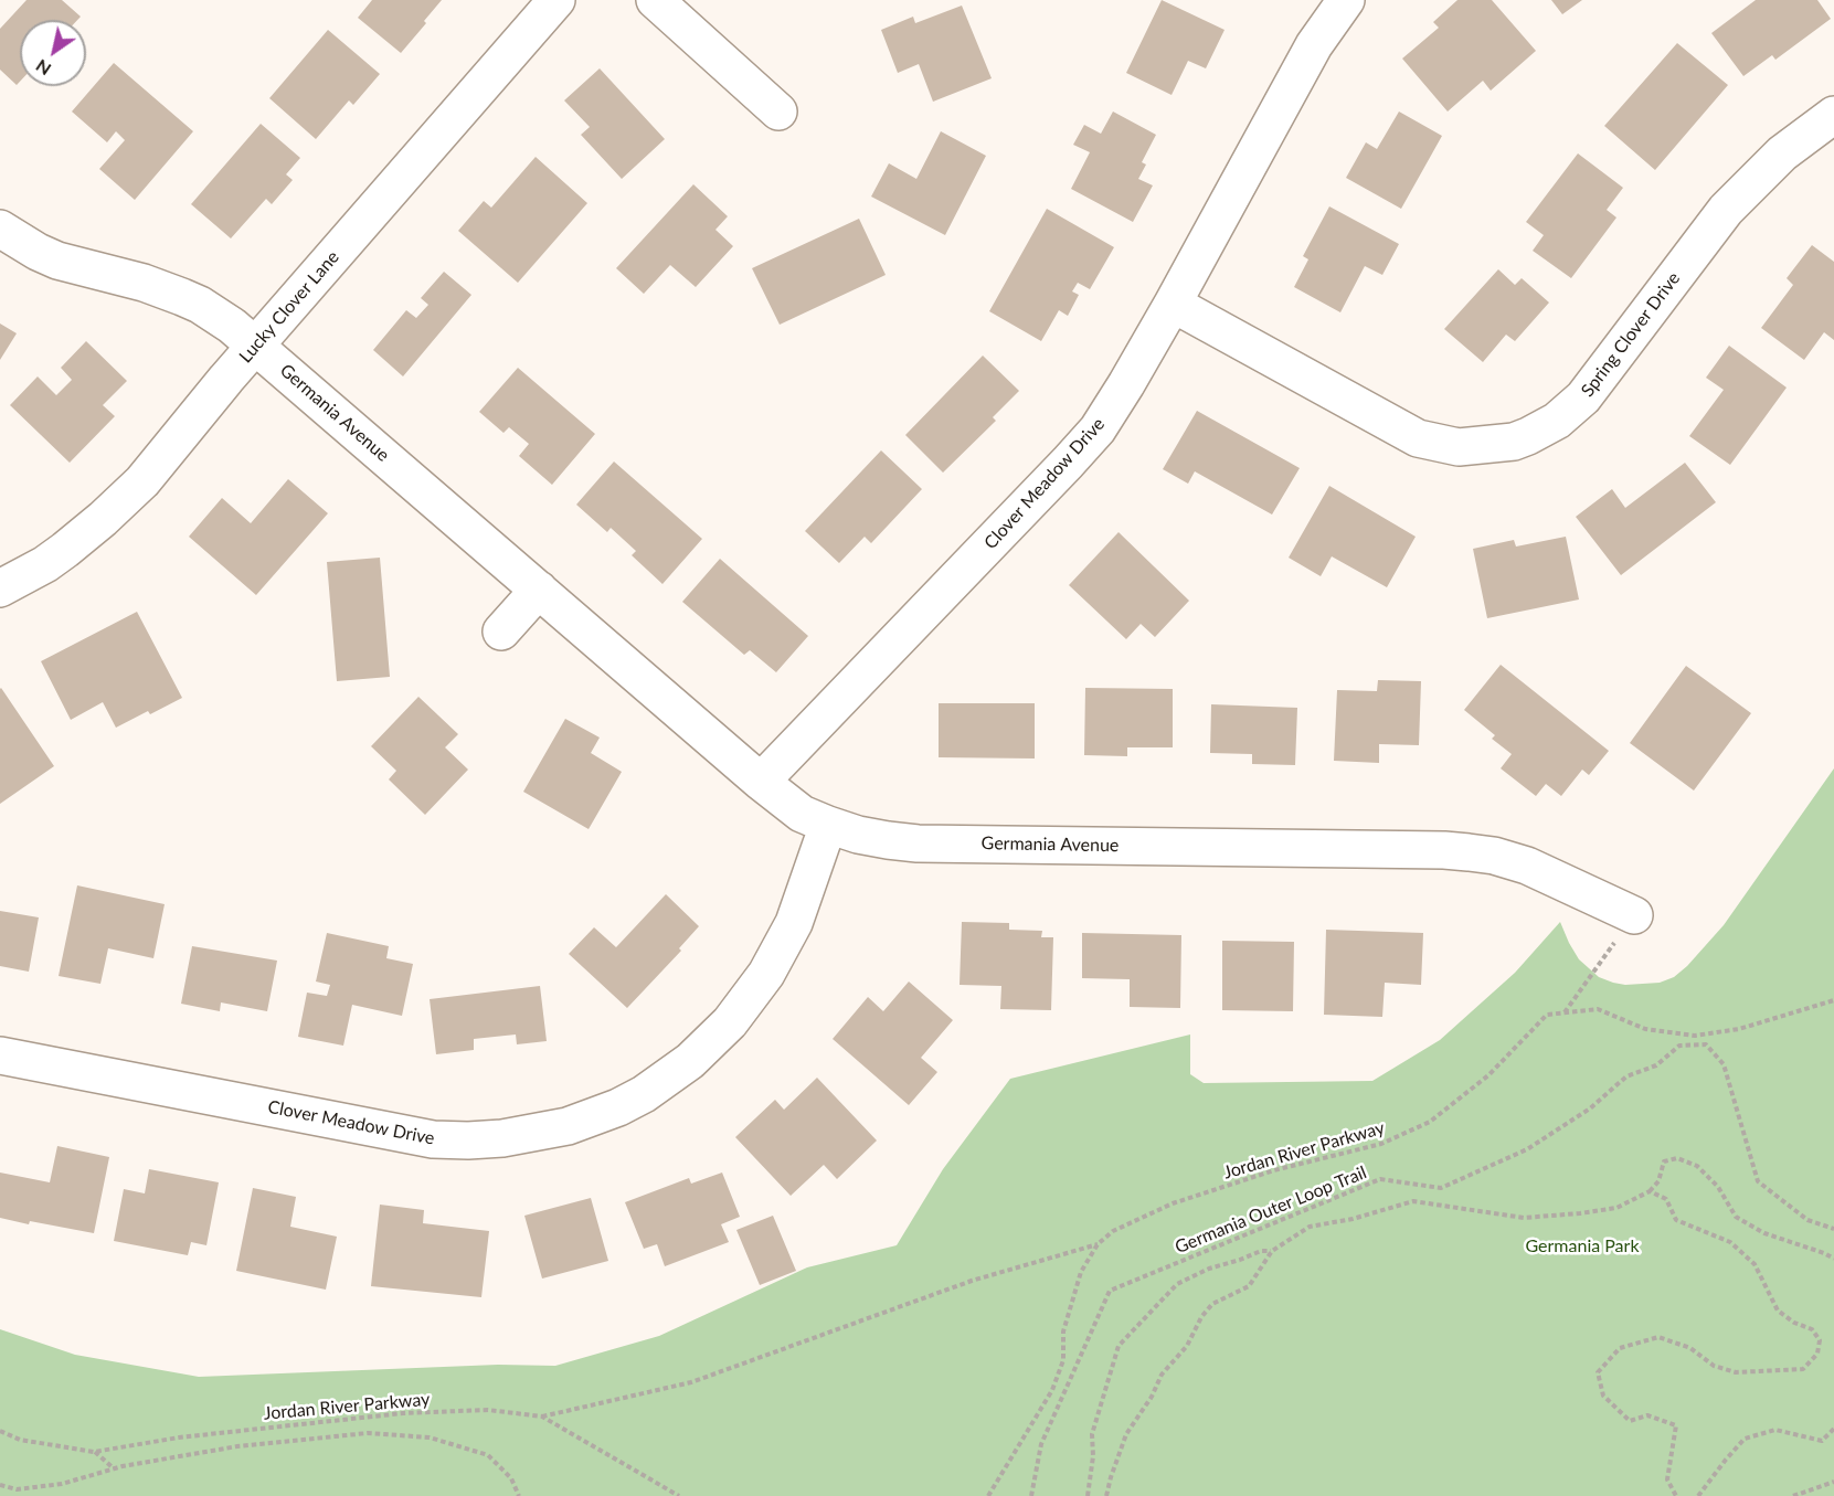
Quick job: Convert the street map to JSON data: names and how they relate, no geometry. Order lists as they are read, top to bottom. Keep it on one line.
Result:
{"streets":{"street":["Lucky Clover Lane","Spring Clover Drive","Germania Avenue","Clover Meadow Drive"],"path":["Jordan River Parkway","Germania Outer Loop Trail"]},"crossings":[["Lucky Clover Lane","Germania Avenue"],["Spring Clover Drive","Clover Meadow Drive"],["Germania Avenue","Clover Meadow Drive"]],"parks":["Germania Park"],"north":"bottom left"}
